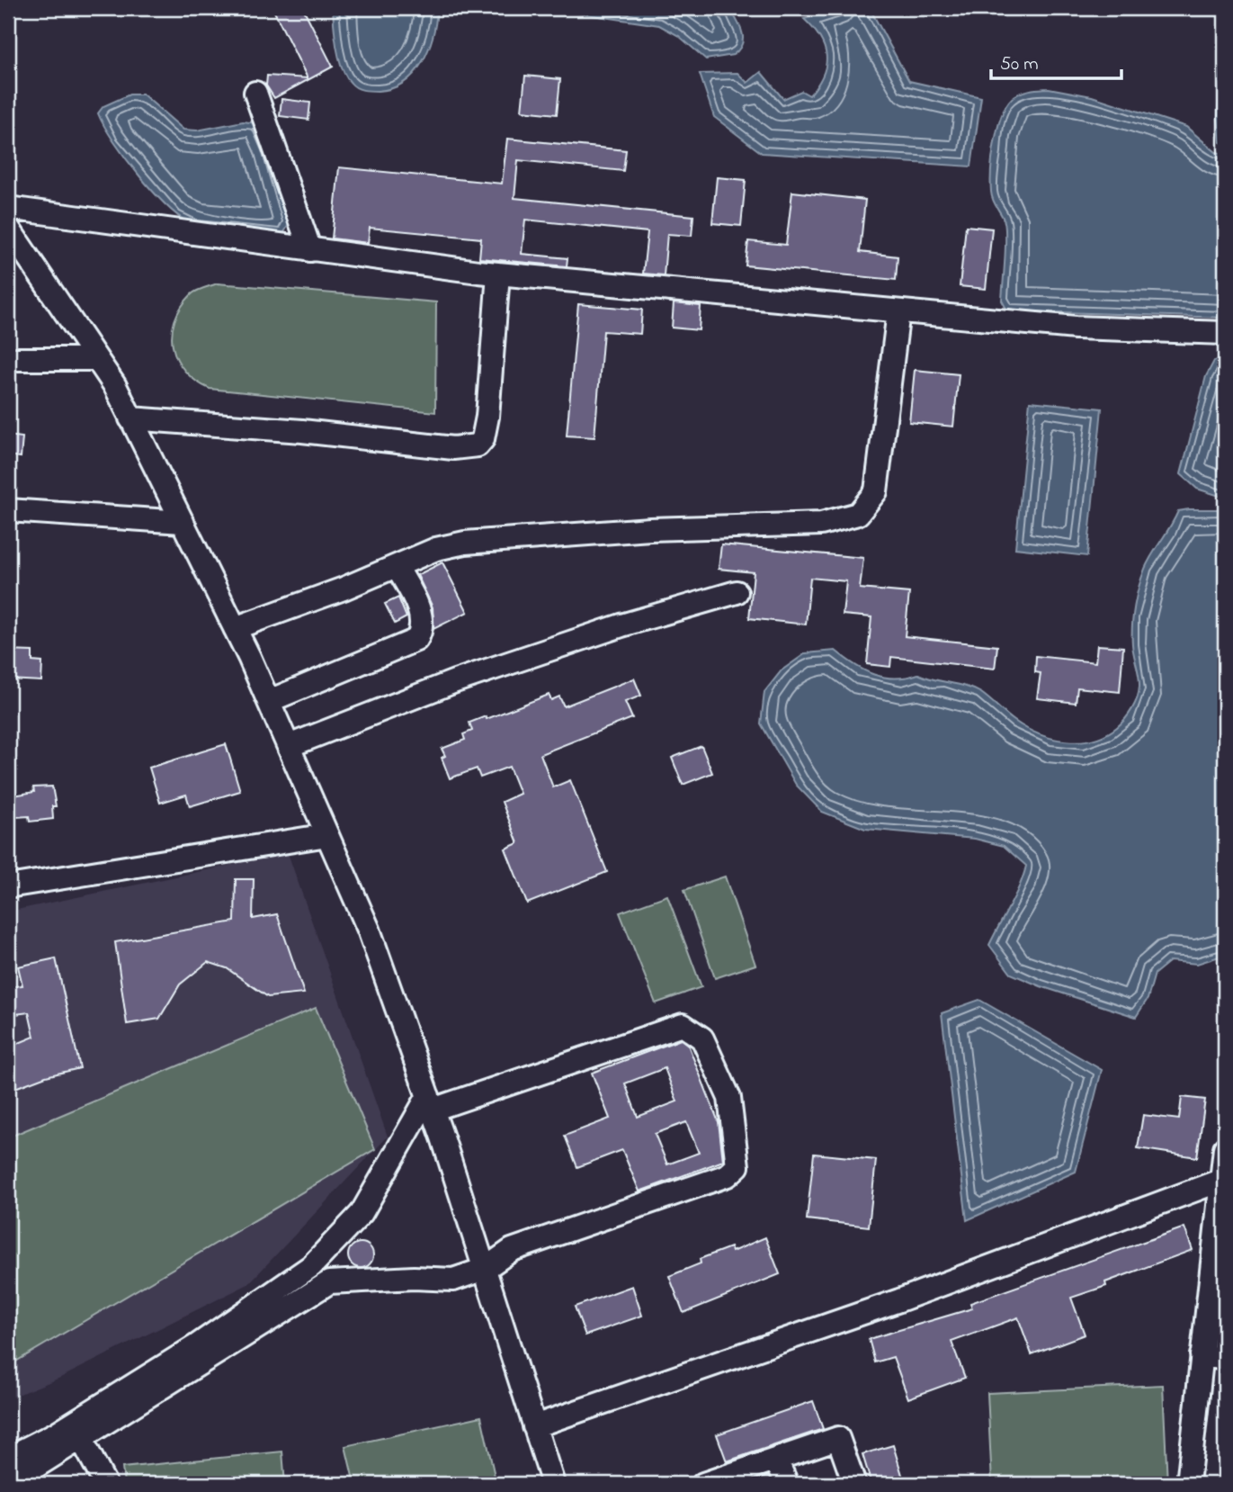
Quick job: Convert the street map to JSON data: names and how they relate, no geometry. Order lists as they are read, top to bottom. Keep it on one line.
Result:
{"scale_bar":"50 m"}
